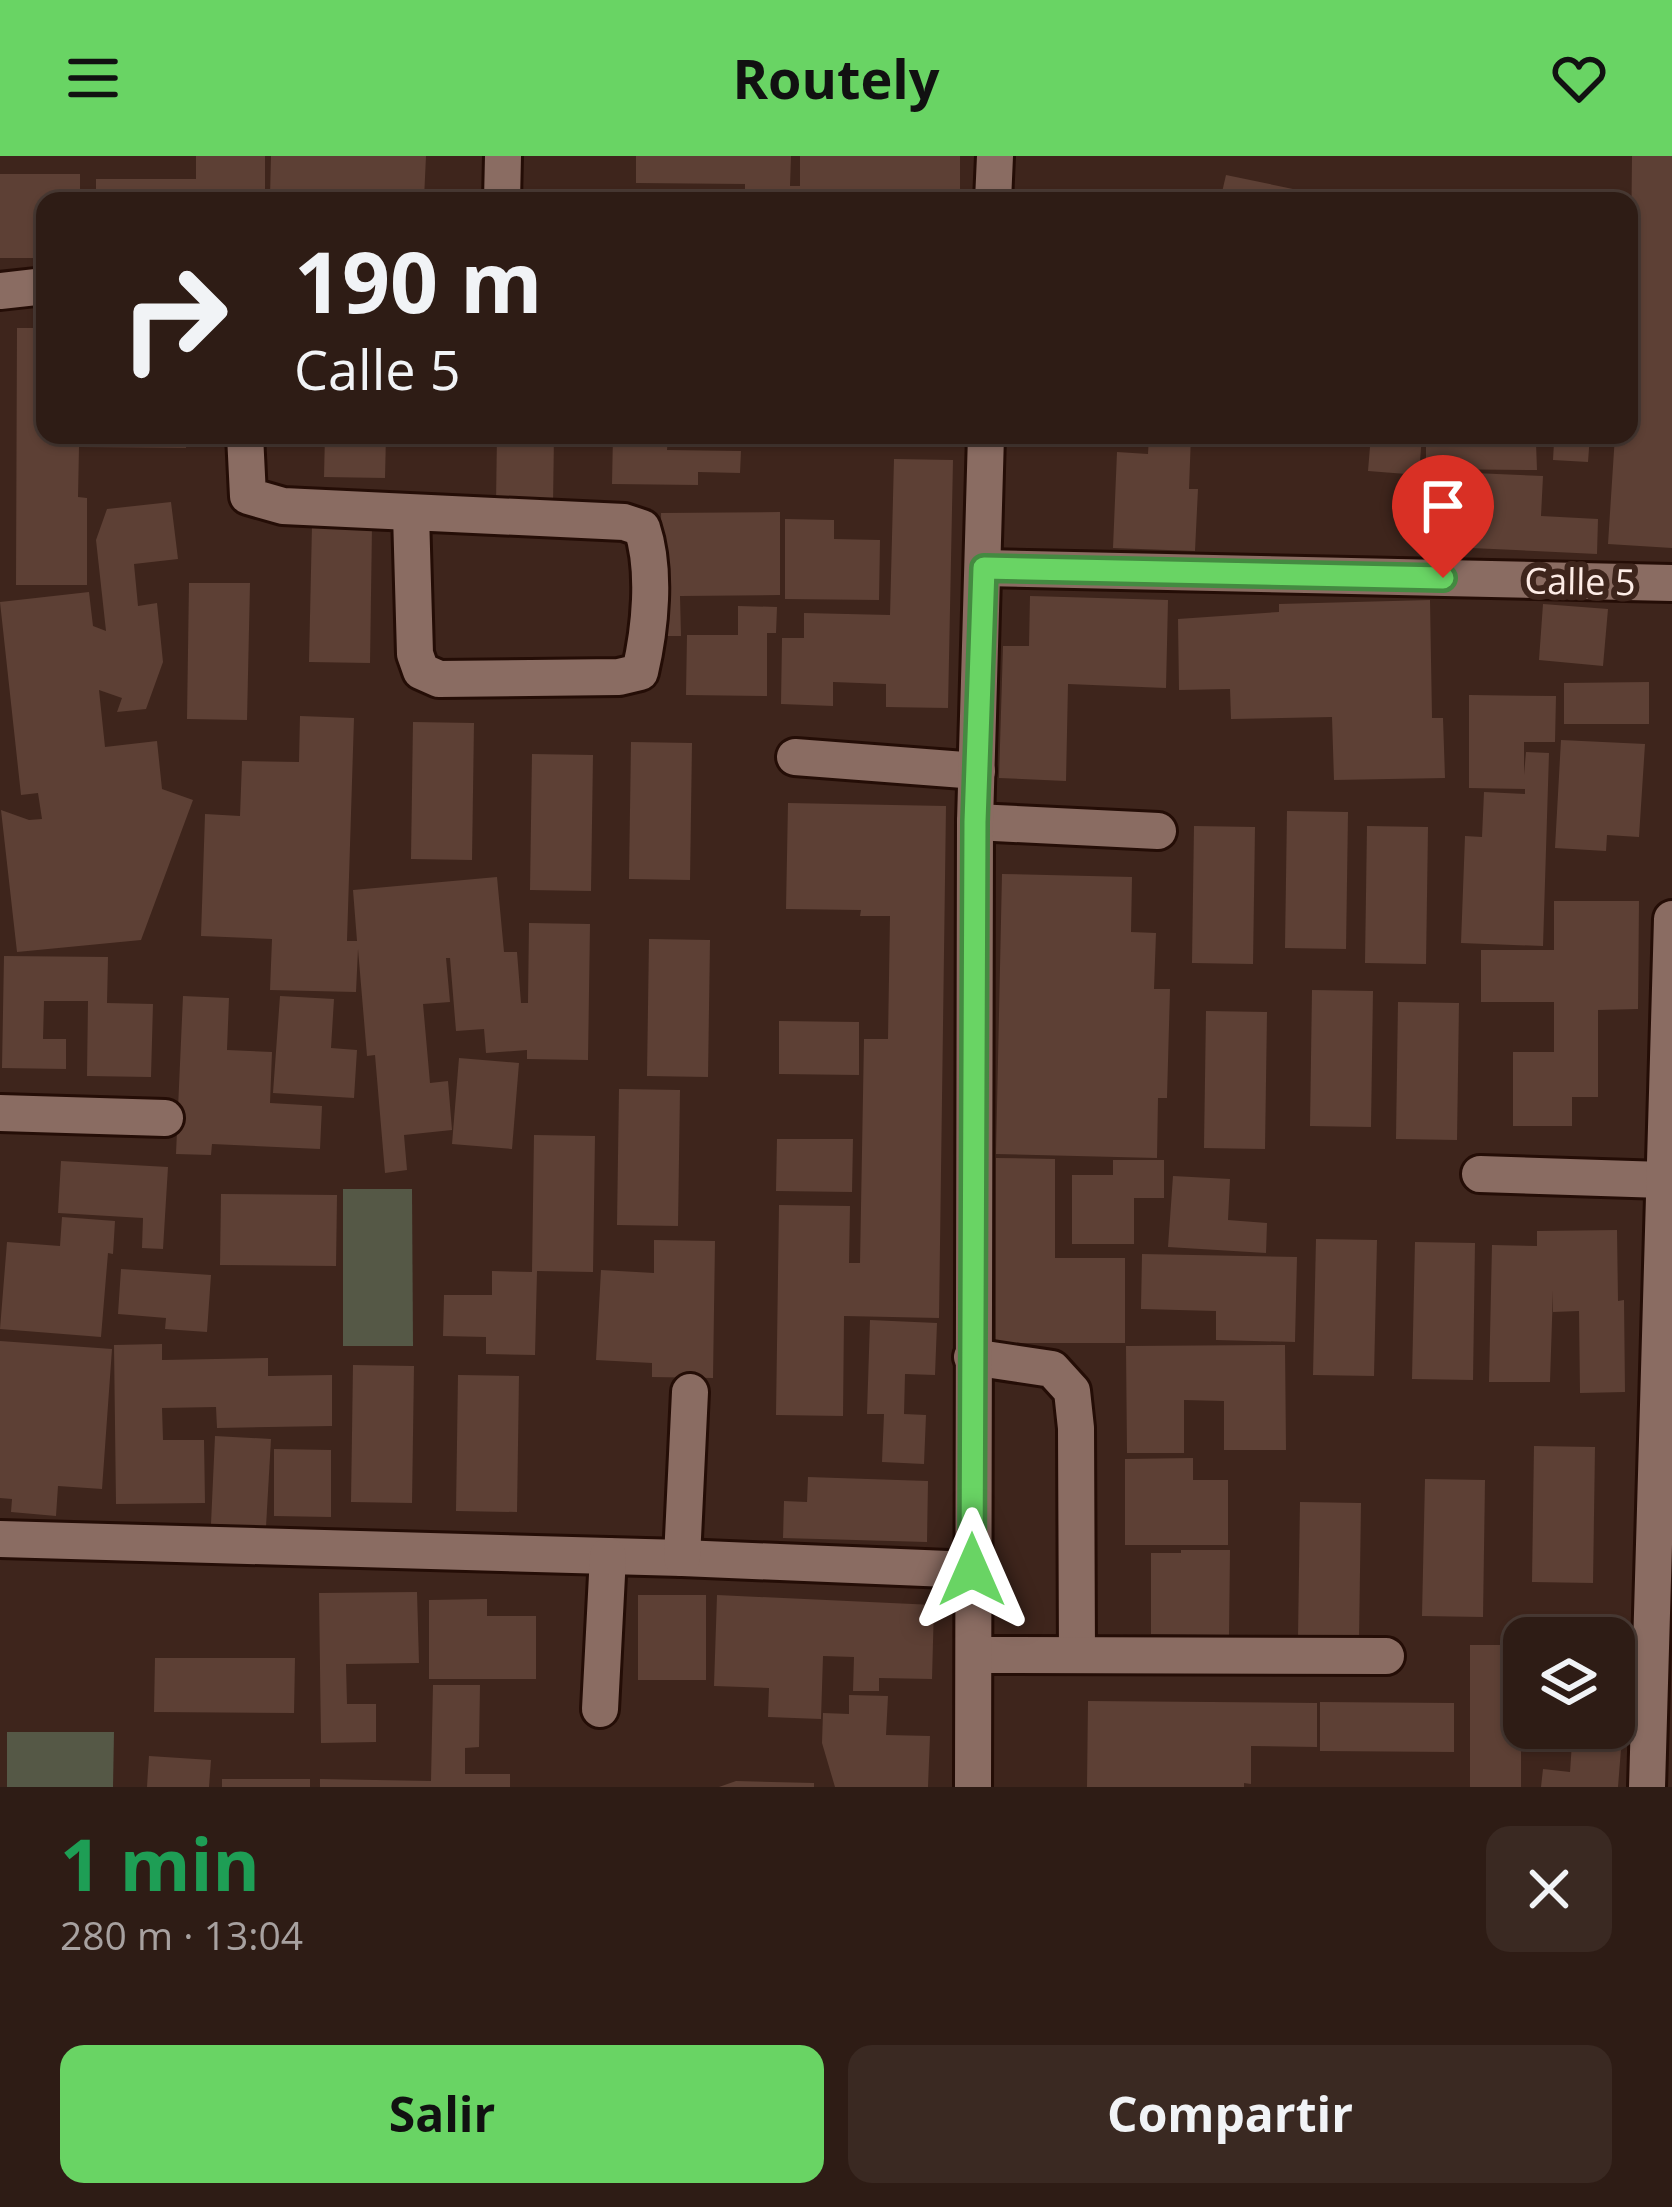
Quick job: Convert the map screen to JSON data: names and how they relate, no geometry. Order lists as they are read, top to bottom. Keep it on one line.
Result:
{"streets":{"street":["Calle 5"]},"page":{"header":"Routely","turn":["190 m","Calle 5"],"heading":["1 min","280 m · 13:04"],"buttons":["Salir","Compartir"]}}
